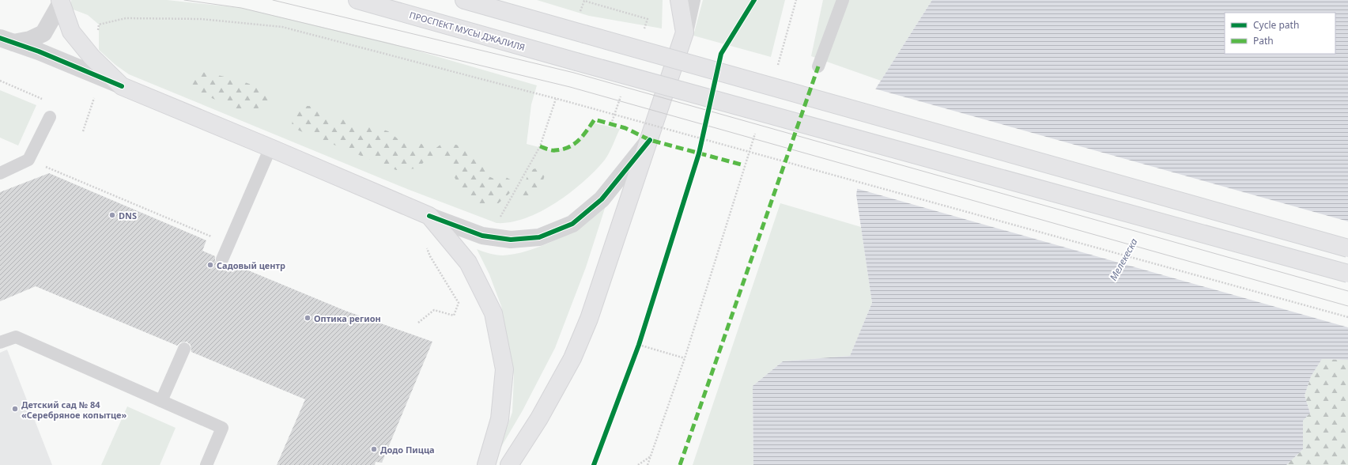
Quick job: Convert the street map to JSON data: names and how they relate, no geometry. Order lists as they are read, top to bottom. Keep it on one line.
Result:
{"streets":{"main road":["ПРОСПЕКТ МУСЫ ДЖАЛИЛЯ"]},"water":["Мелекеска"],"places":["DNS","Садовый центр","Оптика регион","Детский сад № 84 «Серебряное копытце»","Додо Пицца"],"legend":["Cycle path","Path"]}
